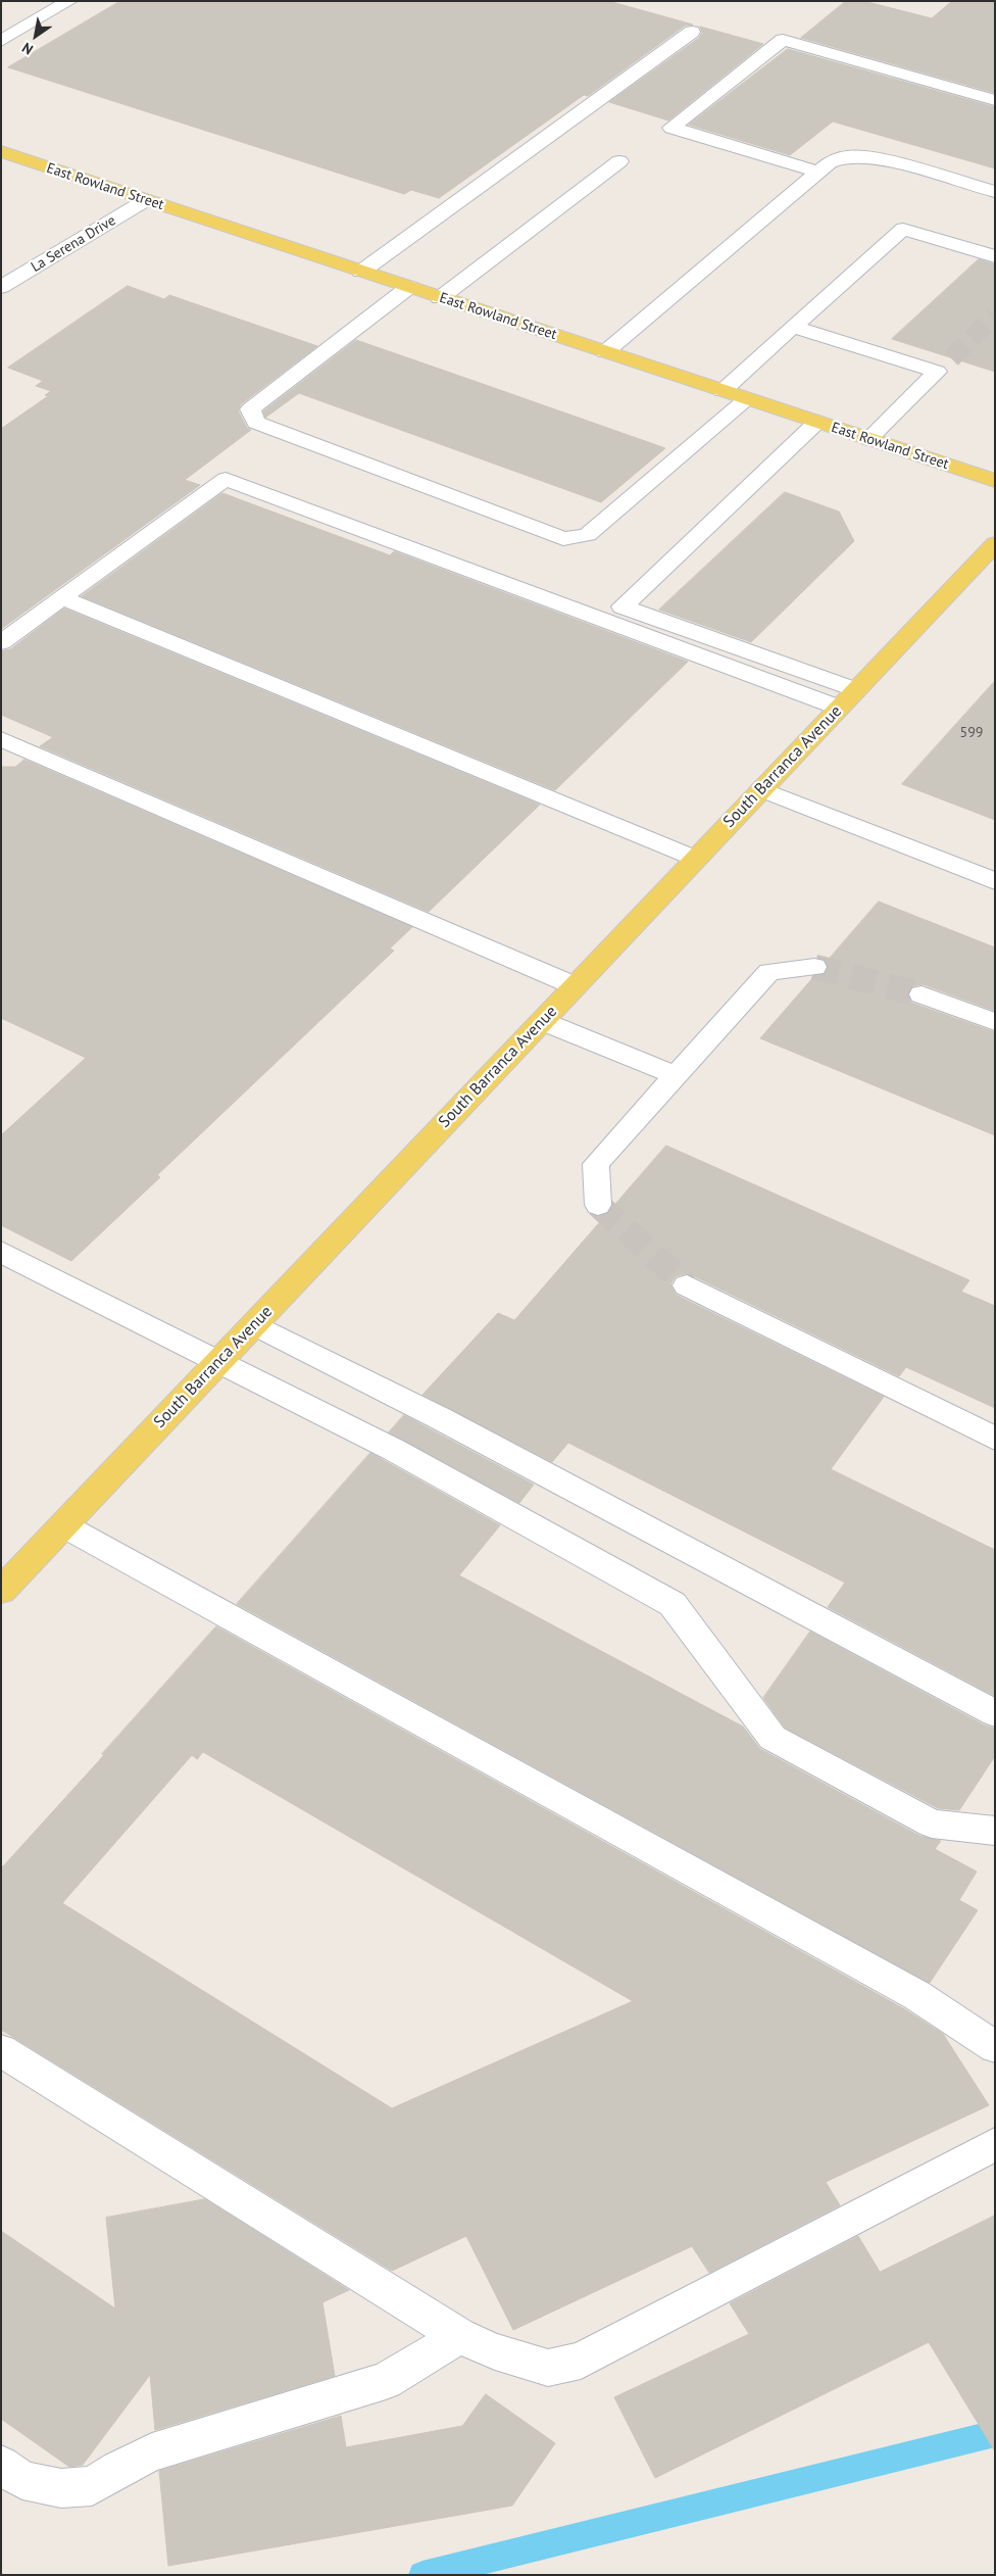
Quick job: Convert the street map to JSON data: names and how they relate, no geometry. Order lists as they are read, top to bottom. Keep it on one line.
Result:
{"streets":{"main road":["East Rowland Street","South Barranca Avenue"],"street":["La Serena Drive"]},"crossings":[["East Rowland Street","La Serena Drive"]],"house_numbers":["599"],"north":"bottom left"}
